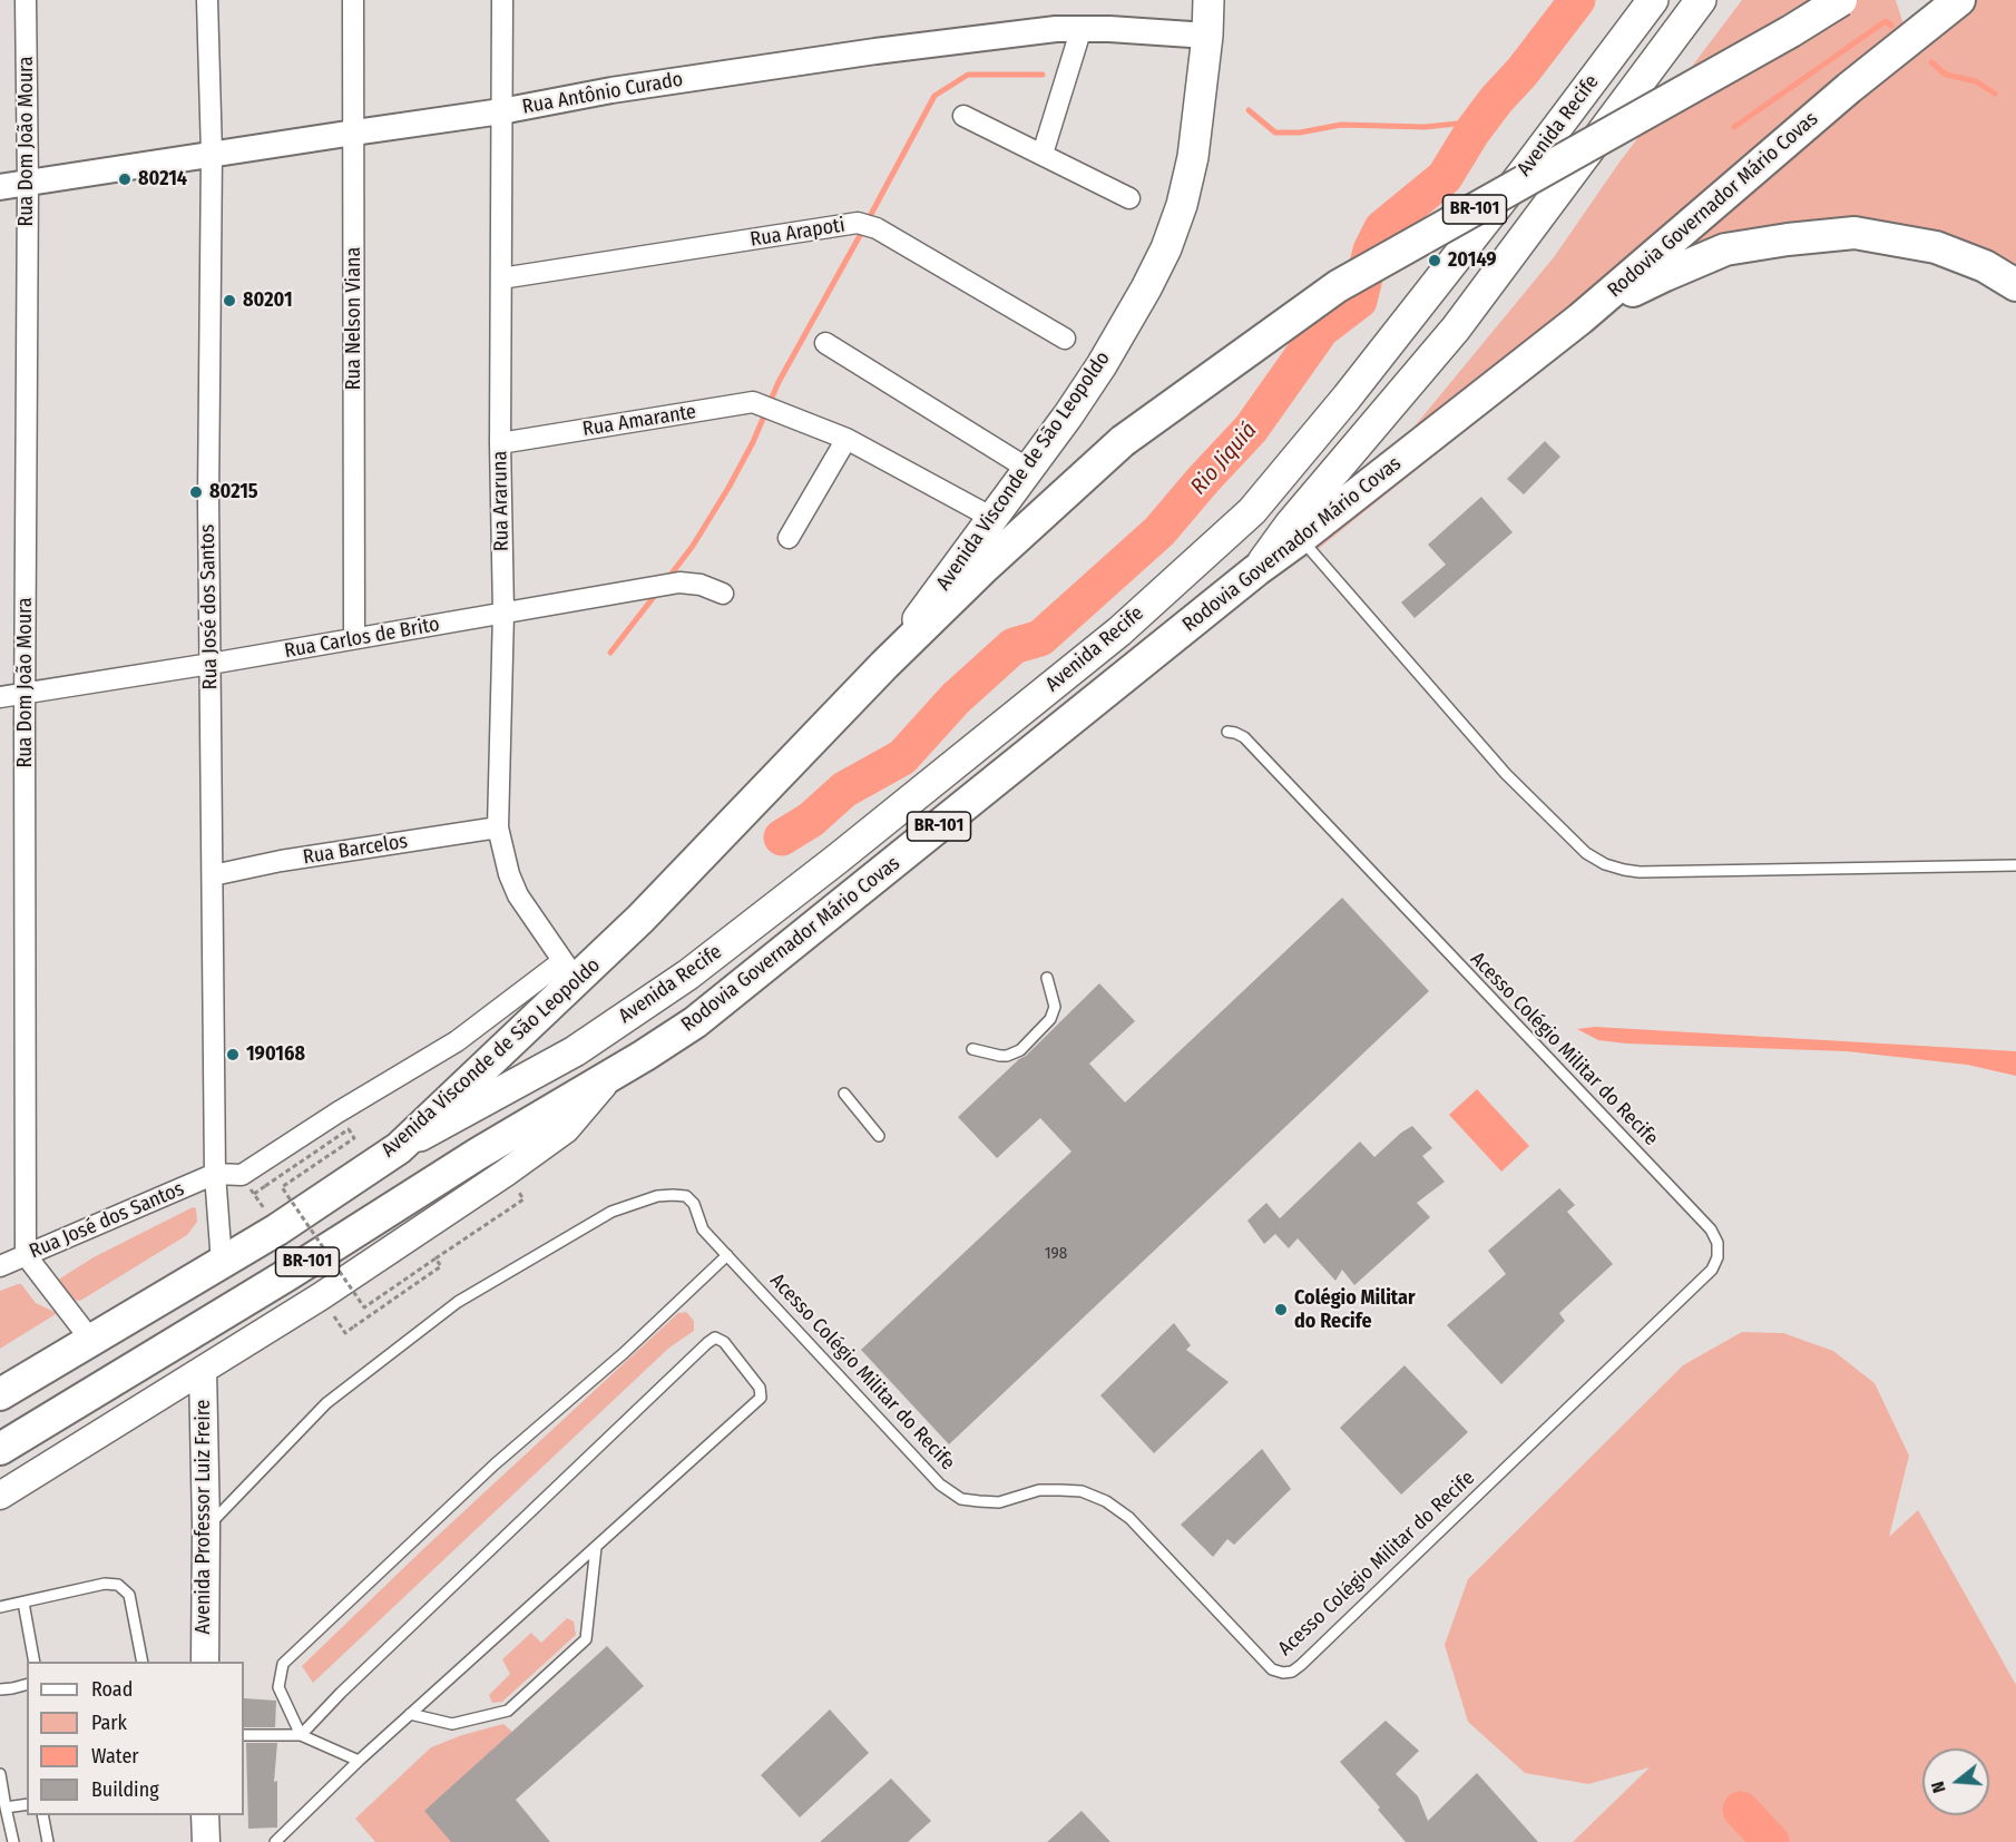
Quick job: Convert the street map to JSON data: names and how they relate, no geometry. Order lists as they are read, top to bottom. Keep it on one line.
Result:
{"streets":{"highway":["Rodovia Governador Mário Covas","BR-101","Avenida Visconde de São Leopoldo"],"main road":["Avenida Recife","Avenida Professor Luiz Freire"],"street":["Rua Antônio Curado","Rua Dom João Moura","Rua Arapoti","Rua Nelson Viana","Rua Amarante","Rua Araruna","Rua José dos Santos","Rua Carlos de Brito","Rua Barcelos"],"lane":["Acesso Colégio Militar do Recife"]},"crossings":[["Rua Antônio Curado","Rua Dom João Moura"],["Rua Antônio Curado","Rua Nelson Viana"],["Rua Antônio Curado","Avenida Visconde de São Leopoldo"],["Rua Antônio Curado","Rua Araruna"],["Rua Antônio Curado","Rua José dos Santos"],["Avenida Recife","Rodovia Governador Mário Covas"],["Avenida Recife","Avenida Visconde de São Leopoldo"],["Rua Dom João Moura","Rua José dos Santos"],["Rua Dom João Moura","Rua Carlos de Brito"],["Rodovia Governador Mário Covas","BR-101"],["Rua Arapoti","Rua Araruna"],["Rua Nelson Viana","Rua Carlos de Brito"],["Rua Amarante","Avenida Visconde de São Leopoldo"],["Rua Amarante","Rua Araruna"],["Avenida Visconde de São Leopoldo","Rua Araruna"],["Avenida Visconde de São Leopoldo","Rua José dos Santos"],["Rua Araruna","Rua Carlos de Brito"],["Rua Araruna","Rua Barcelos"],["Rua José dos Santos","Rua Carlos de Brito"],["Rua José dos Santos","Rua Barcelos"],["Acesso Colégio Militar do Recife","Avenida Professor Luiz Freire"]],"water":["Rio Jiquiá"],"places":["80214","20149","80201","80215","190168","Colégio Militar do Recife"],"house_numbers":["198"],"legend":["Road","Park","Water","Building"],"north":"left"}
